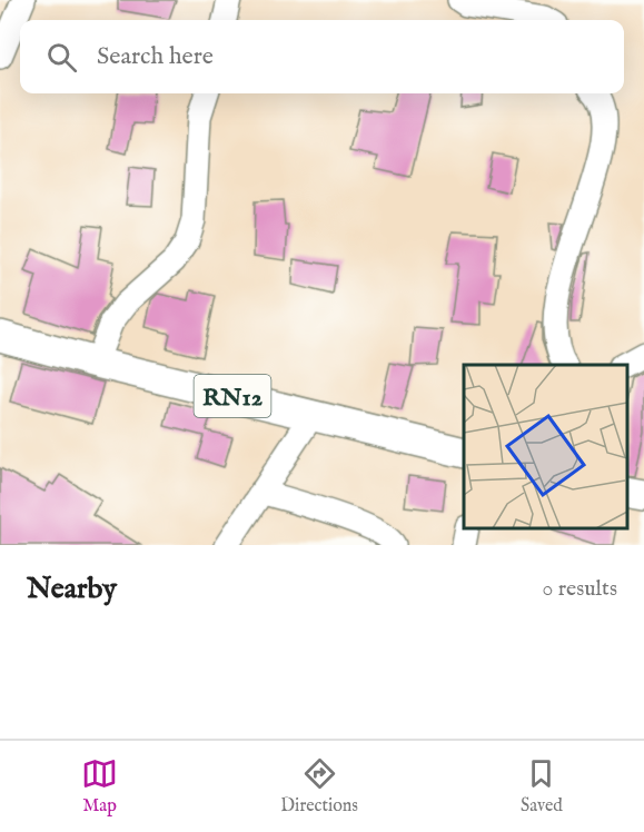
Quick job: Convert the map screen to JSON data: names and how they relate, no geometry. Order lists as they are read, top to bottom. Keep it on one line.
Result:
{"streets":{"main road":["RN12"]},"page":{"search":"Search here","heading":["Nearby","0 results"],"nav":["Map","Directions","Saved"]}}
